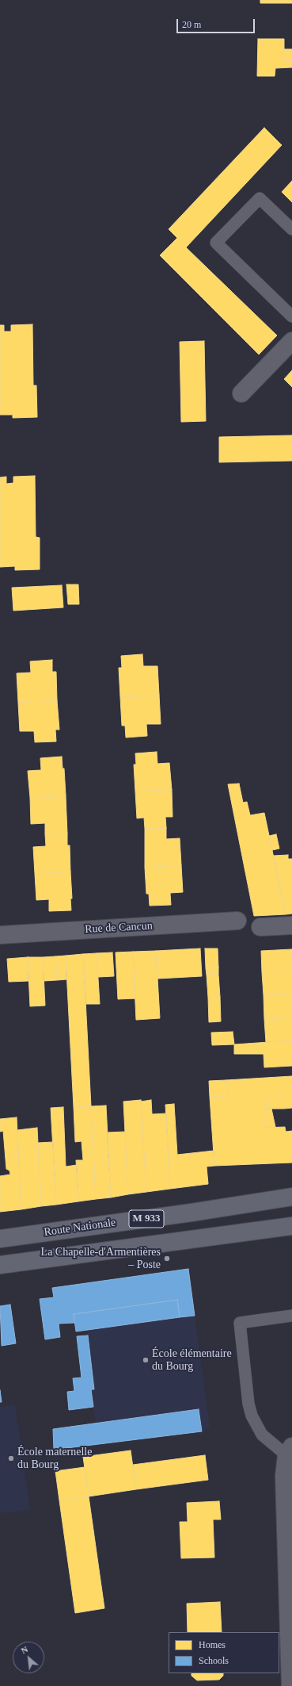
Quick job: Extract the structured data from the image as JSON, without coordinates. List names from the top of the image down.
{
  "streets": {
    "main road": ["M 933", "Route Nationale"],
    "street": ["Rue de Cancun"]
  },
  "places": ["La Chapelle-d'Armentières – Poste", "École élémentaire du Bourg", "École maternelle du Bourg"],
  "legend": ["Homes", "Schools"],
  "scale_bar": "20 m",
  "north": "top left"
}
